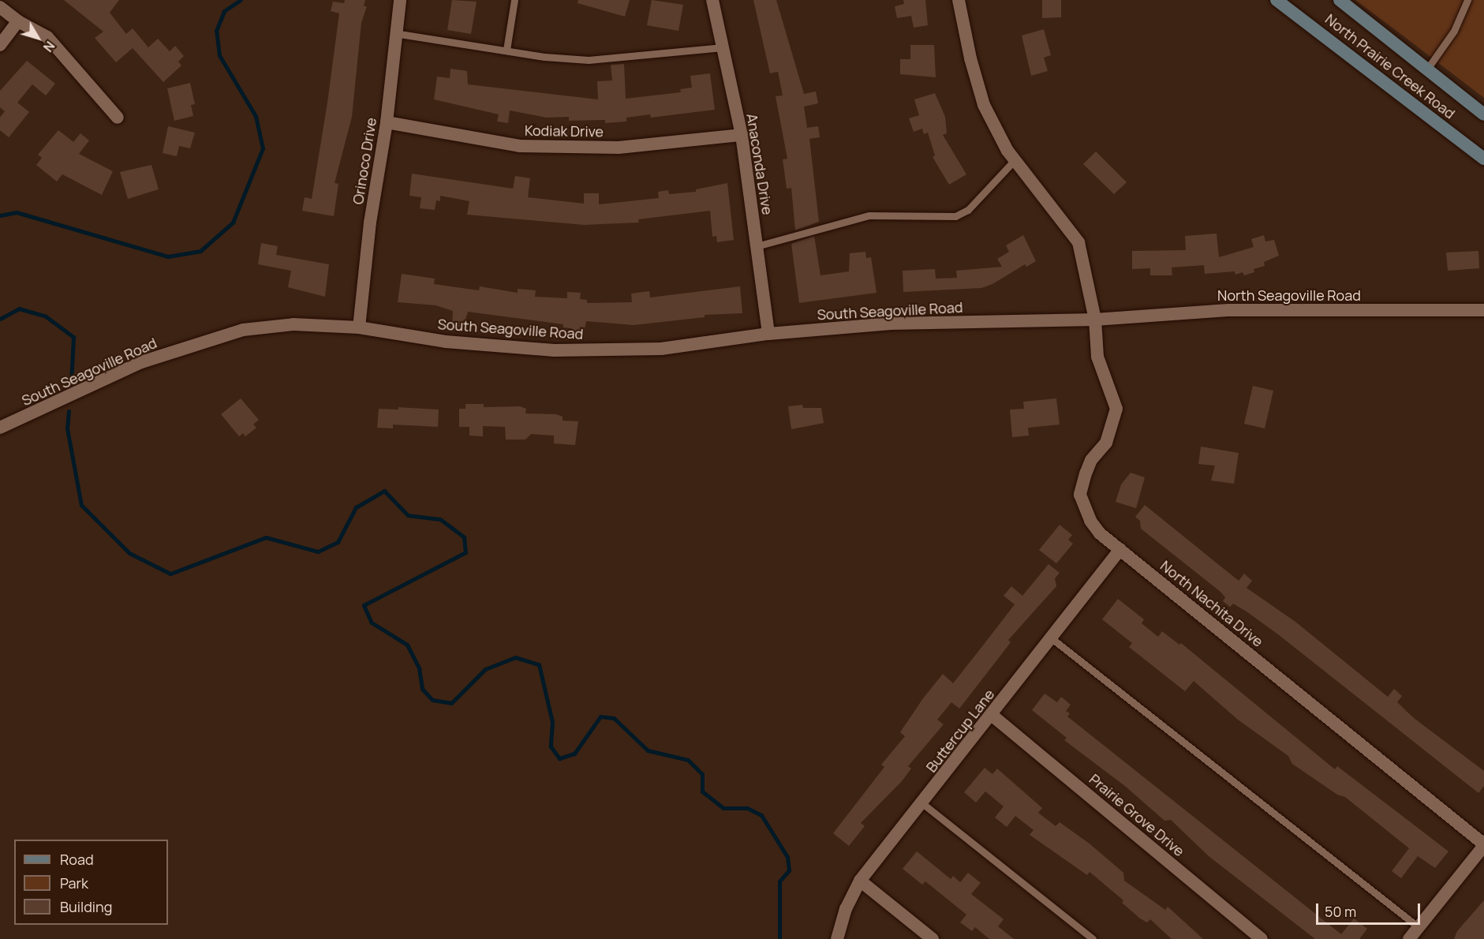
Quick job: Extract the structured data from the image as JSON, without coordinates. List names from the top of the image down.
{
  "streets": {
    "main road": ["North Prairie Creek Road"],
    "street": [
      "Kodiak Drive",
      "Orinoco Drive",
      "Anaconda Drive",
      "North Seagoville Road",
      "South Seagoville Road",
      "North Nachita Drive",
      "Buttercup Lane",
      "Prairie Grove Drive"
    ]
  },
  "crossings": [
    ["Kodiak Drive", "Orinoco Drive"],
    ["Kodiak Drive", "Anaconda Drive"],
    ["Orinoco Drive", "South Seagoville Road"],
    ["Anaconda Drive", "South Seagoville Road"],
    ["North Seagoville Road", "South Seagoville Road"],
    ["North Seagoville Road", "North Nachita Drive"],
    ["South Seagoville Road", "North Nachita Drive"],
    ["North Nachita Drive", "Buttercup Lane"],
    ["Buttercup Lane", "Prairie Grove Drive"]
  ],
  "legend": ["Road", "Park", "Building"],
  "scale_bar": "50 m",
  "north": "bottom right"
}
